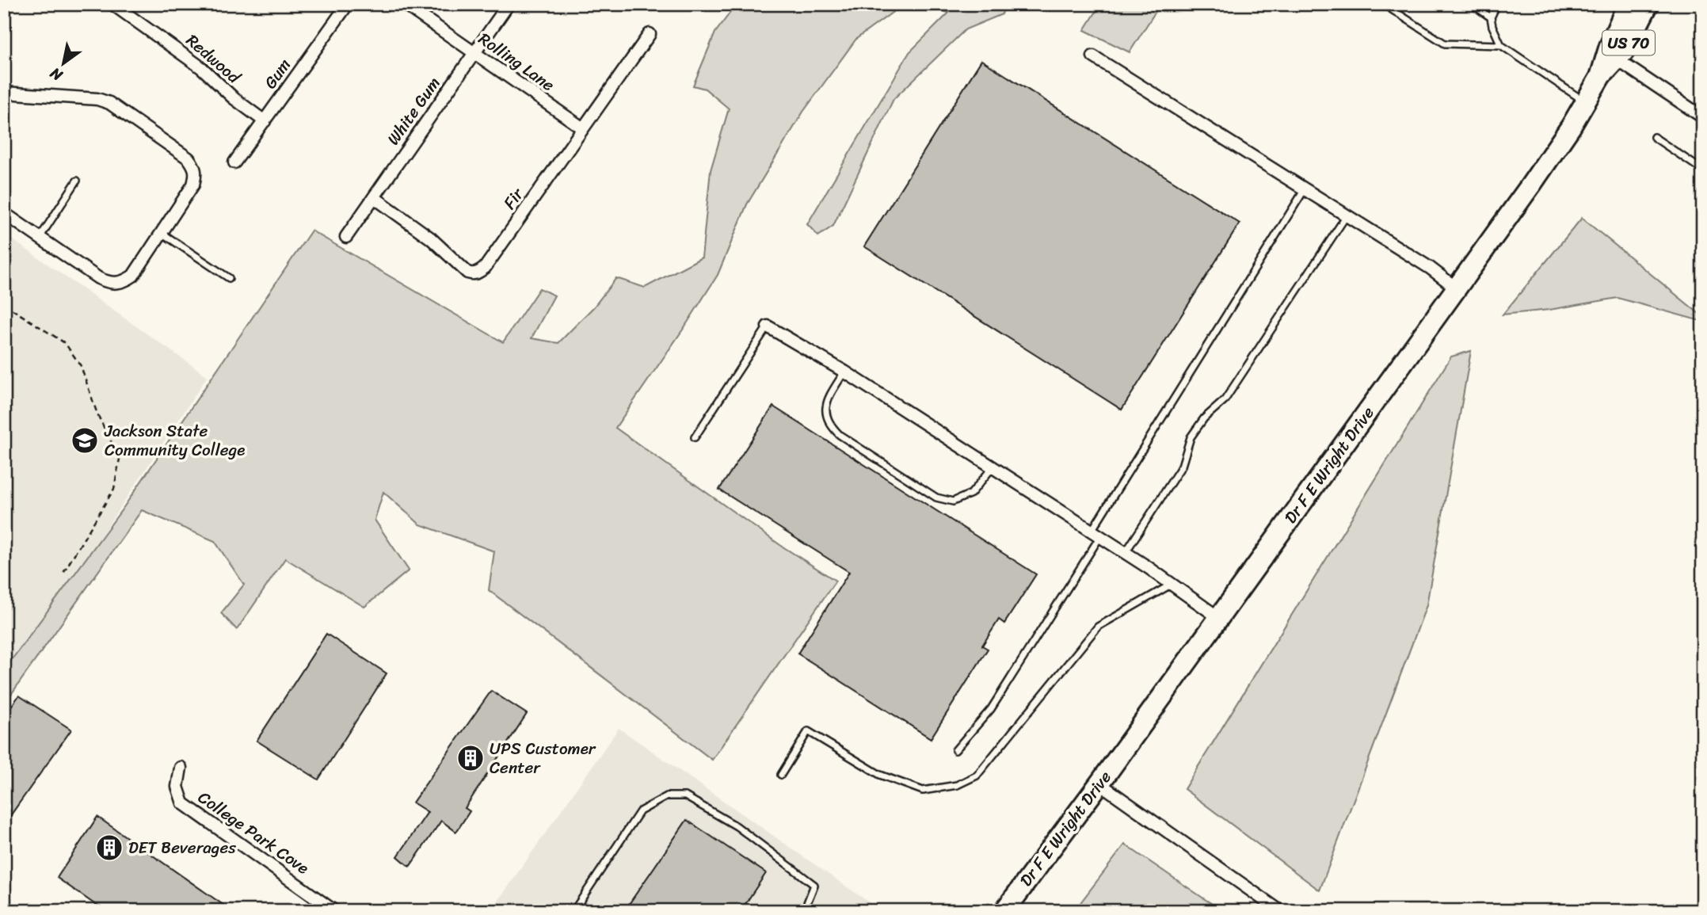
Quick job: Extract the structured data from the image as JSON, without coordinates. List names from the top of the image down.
{
  "streets": {
    "highway": ["US 70", "Dr F E Wright Drive"],
    "street": [
      "Redwood",
      "Rolling Lane",
      "Gum",
      "White Gum",
      "Fir",
      "College Park Cove"
    ]
  },
  "crossings": [
    ["US 70", "Dr F E Wright Drive"],
    ["Redwood", "Gum"],
    ["Rolling Lane", "White Gum"],
    ["Rolling Lane", "Fir"],
    ["White Gum", "Fir"]
  ],
  "places": {
    "school or university": ["Jackson State Community College"],
    "building": ["UPS Customer Center", "DET Beverages"]
  },
  "north": "bottom left"
}
